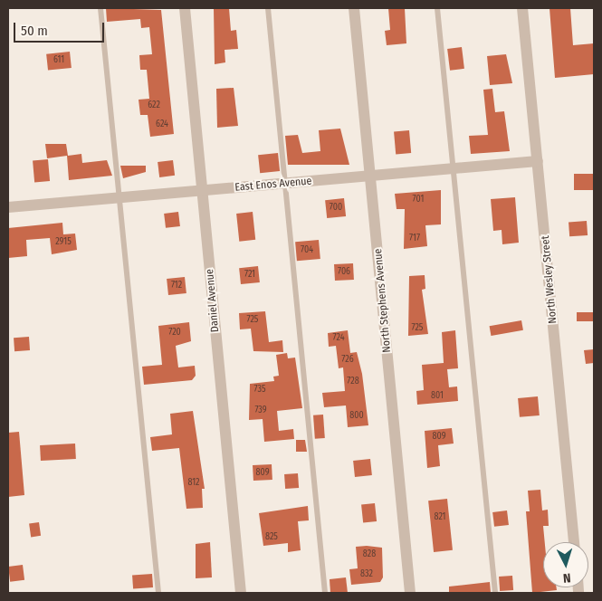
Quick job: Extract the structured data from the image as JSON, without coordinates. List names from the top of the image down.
{
  "streets": {
    "street": [
      "East Enos Avenue",
      "North Wesley Street",
      "Daniel Avenue",
      "North Stephens Avenue"
    ]
  },
  "crossings": [
    ["East Enos Avenue", "North Wesley Street"],
    ["East Enos Avenue", "Daniel Avenue"],
    ["East Enos Avenue", "North Stephens Avenue"]
  ],
  "house_numbers": [
    "611",
    "622",
    "624",
    "701",
    "700",
    "717",
    "2915",
    "704",
    "706",
    "721",
    "712",
    "725",
    "725",
    "720",
    "724",
    "726",
    "728",
    "735",
    "801",
    "739",
    "800",
    "809",
    "809",
    "812",
    "821",
    "825",
    "828",
    "832"
  ],
  "scale_bar": "50 m",
  "north": "bottom"
}
